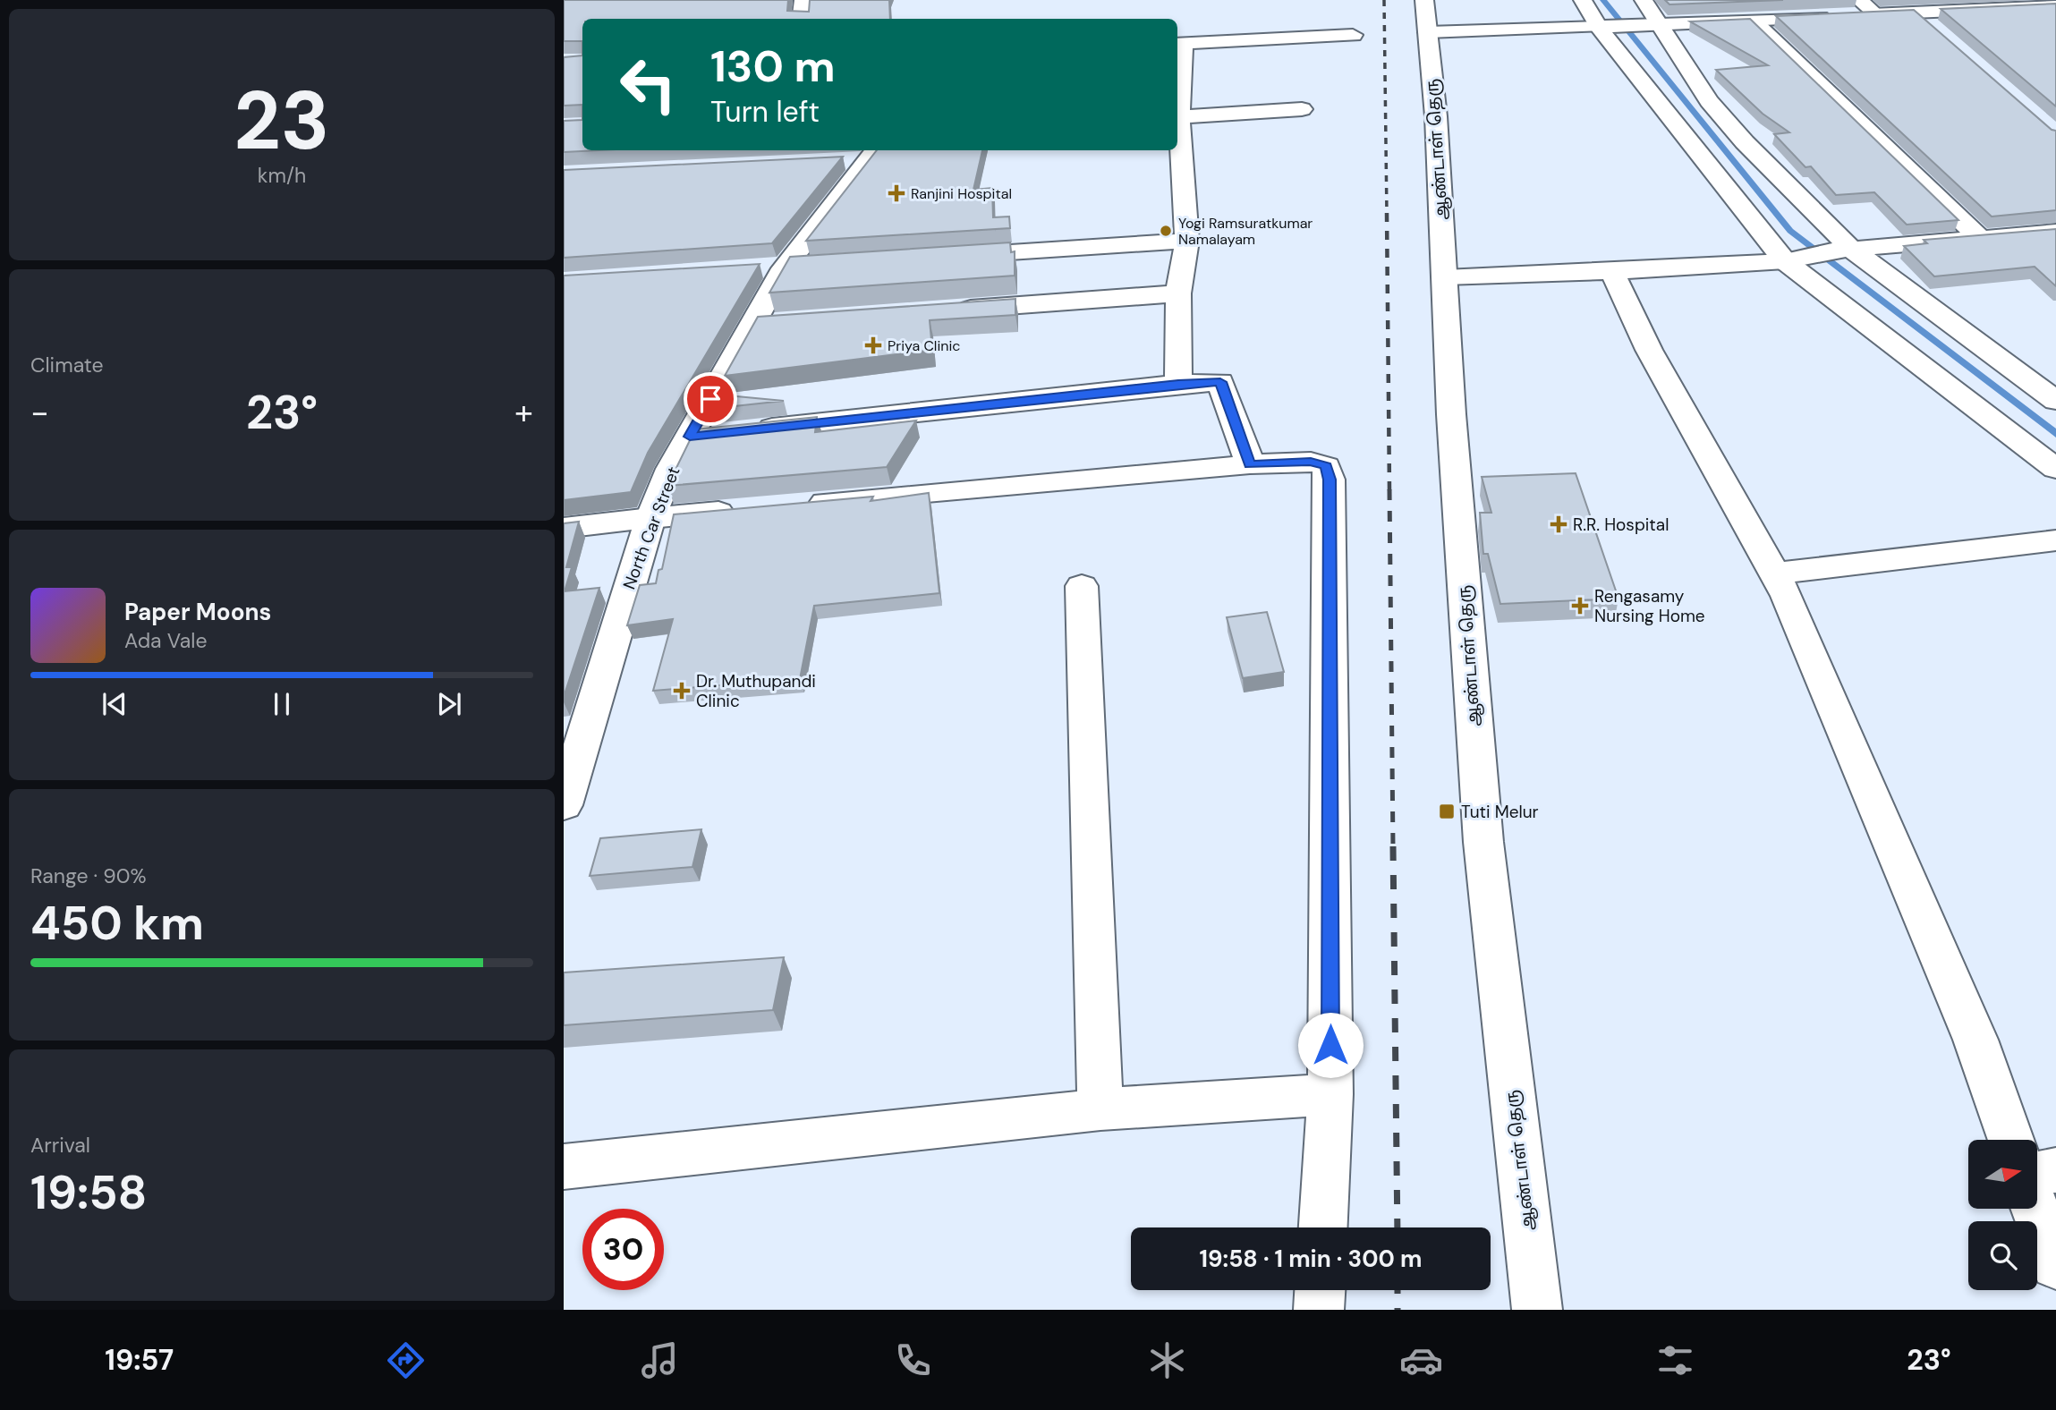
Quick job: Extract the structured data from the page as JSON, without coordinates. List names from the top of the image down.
{
  "streets": {
    "street": ["ஆண்டாள் தெரு", "North Car Street"]
  },
  "places": {
    "health": [
      "Ranjini Hospital",
      "Priya Clinic",
      "R.R. Hospital",
      "Rengasamy Nursing Home",
      "Dr. Muthupandi Clinic"
    ],
    "other": ["Yogi Ramsuratkumar Namalayam"],
    "transit": ["Tuti Melur"]
  },
  "north": "right",
  "page": {
    "tile": [
      ["23", "km/h"],
      "Climate",
      ["Range · 90%", "450 km"],
      ["Arrival", "19:58"]
    ],
    "turn": ["130 m", "Turn left"],
    "heat": ["−", "23°", "+"],
    "song": ["Paper Moons", "Ada Vale"],
    "limit": "30",
    "trip": "19:58 · 1 min · 300 m",
    "tabs": ["19:57", "23°"]
  }
}
